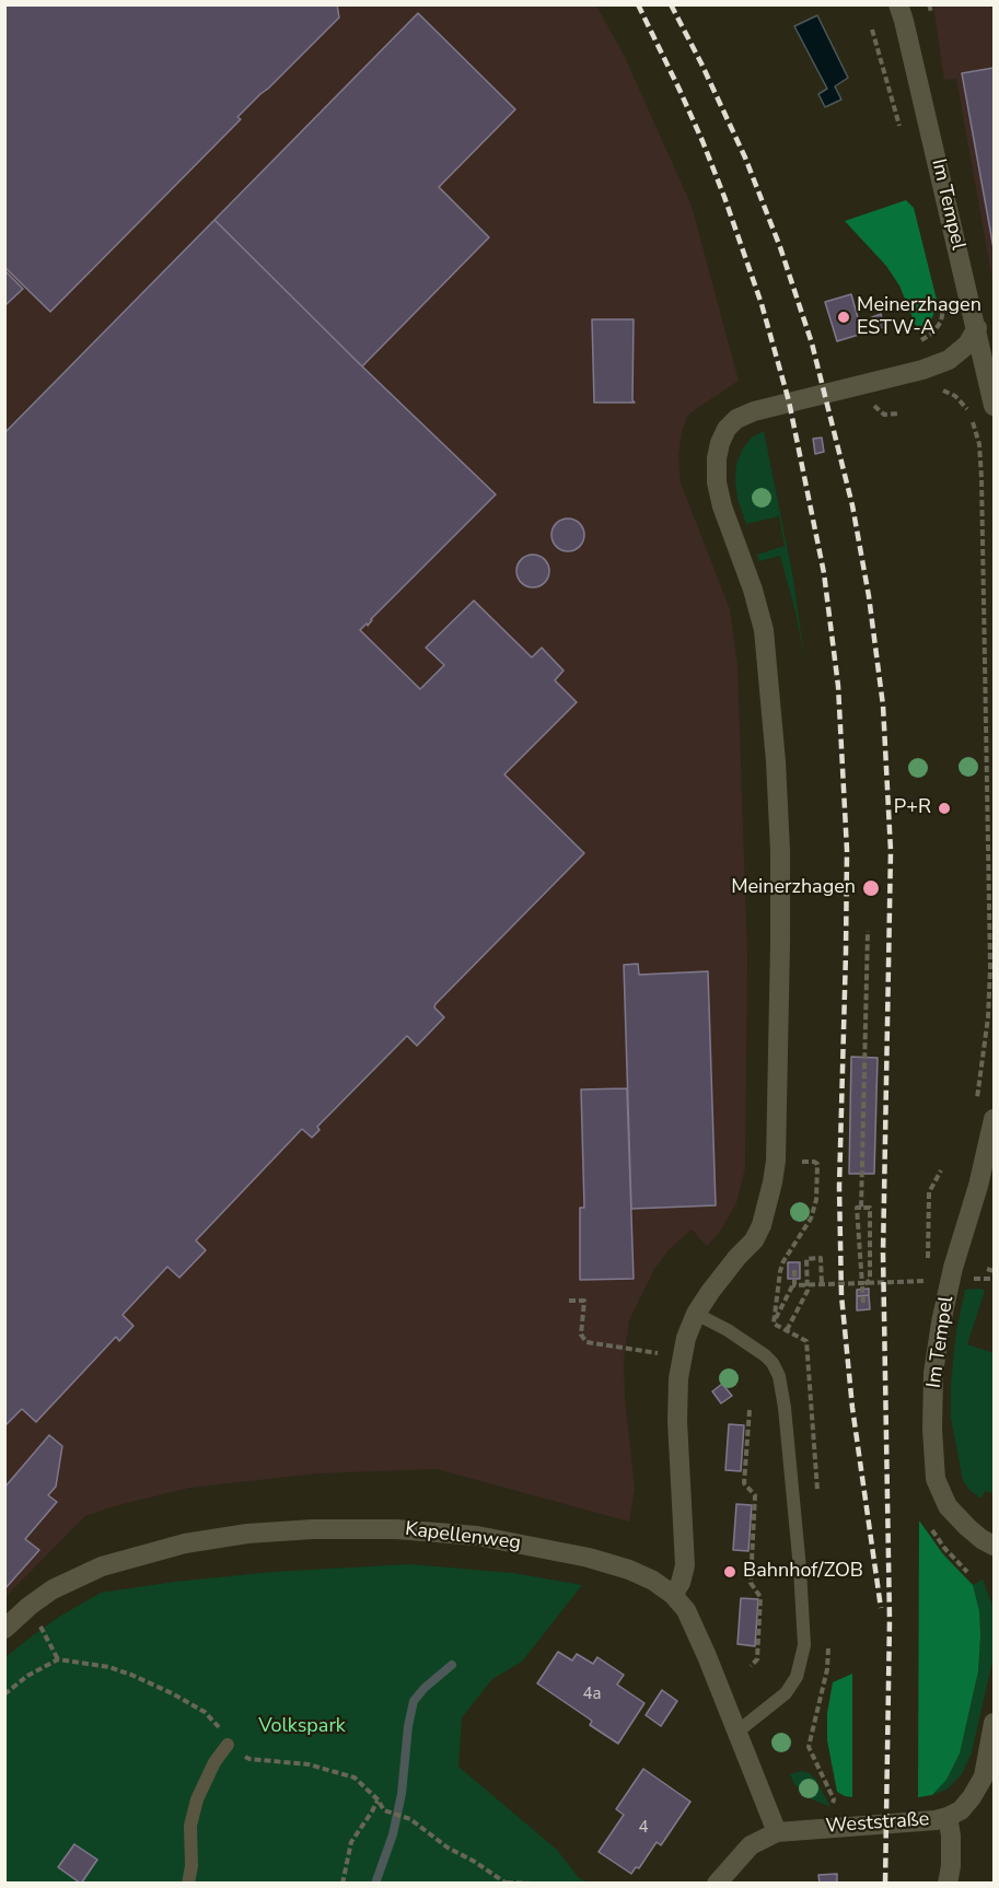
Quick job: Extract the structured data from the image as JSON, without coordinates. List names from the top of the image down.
{
  "streets": {
    "street": ["Im Tempel", "Kapellenweg", "Weststraße"]
  },
  "crossings": [
    ["Kapellenweg", "Weststraße"]
  ],
  "parks": ["Volkspark"],
  "places": [
    "Meinerzhagen ESTW-A",
    "P+R",
    "Meinerzhagen",
    "Bahnhof/ZOB"
  ],
  "house_numbers": ["4a", "4"]
}
